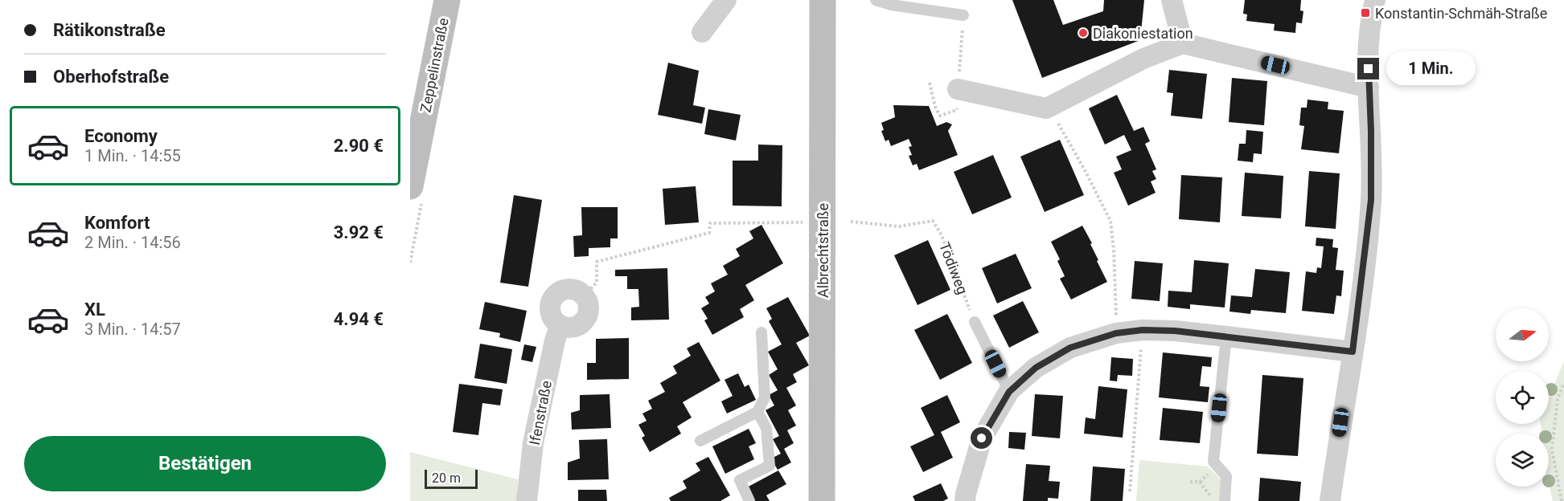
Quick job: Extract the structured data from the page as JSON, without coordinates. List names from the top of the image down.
{
  "streets": {
    "main road": ["Zeppelinstraße", "Albrechtstraße"],
    "street": ["Ifenstraße"],
    "path": ["Tödiweg"]
  },
  "places": {
    "transit": ["Konstantin-Schmäh-Straße"],
    "other": ["Diakoniestation"]
  },
  "scale_bar": "20 m",
  "north": "right",
  "page": {
    "banner": ["Rätikonstraße", "Oberhofstraße"],
    "bubble": "1 Min.",
    "list": [
      {
        "name": "Economy",
        "note": "1 Min. · 14:55",
        "value": "2.90 €"
      },
      {
        "name": "Komfort",
        "note": "2 Min. · 14:56",
        "value": "3.92 €"
      },
      {
        "name": "XL",
        "note": "3 Min. · 14:57",
        "value": "4.94 €"
      }
    ],
    "buttons": "Bestätigen",
    "scale": "20 m"
  }
}
